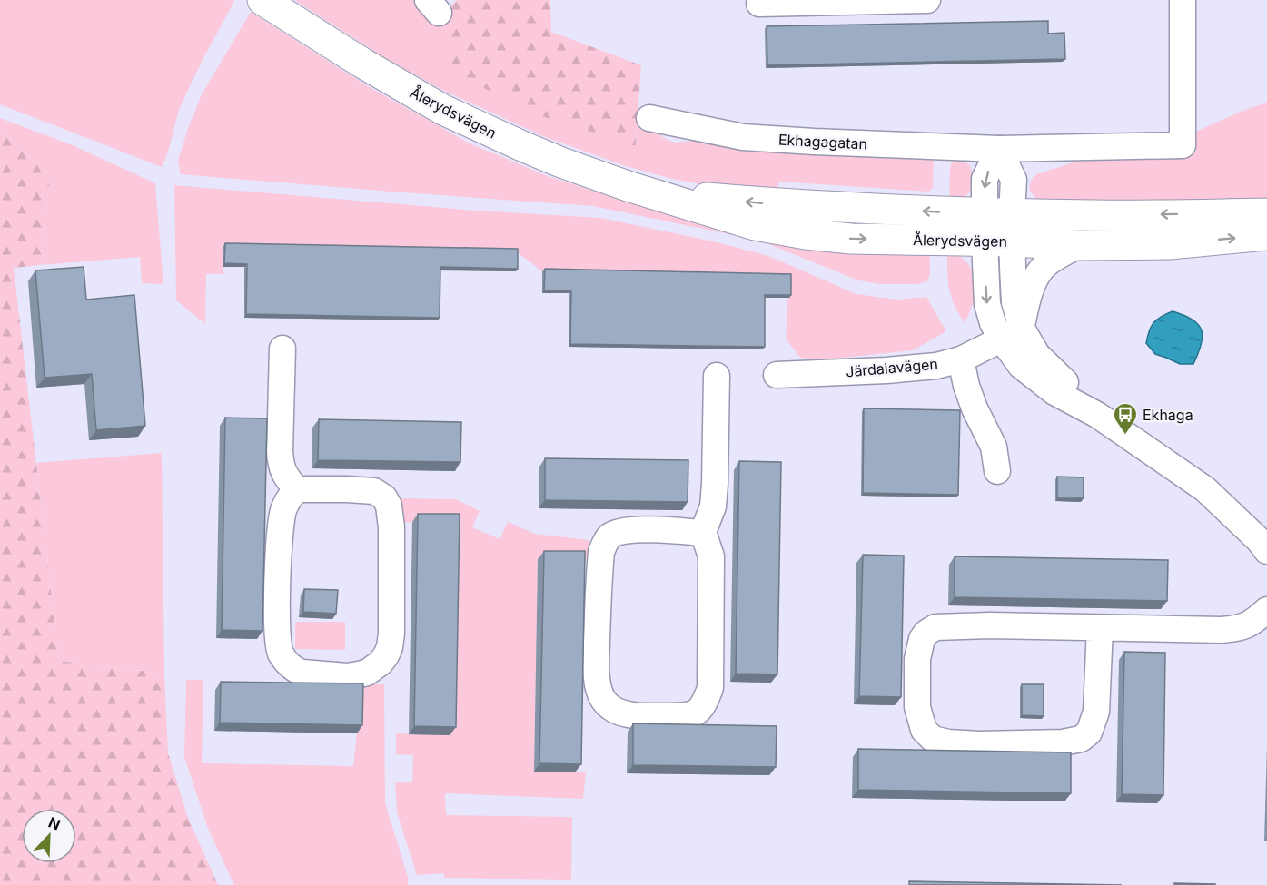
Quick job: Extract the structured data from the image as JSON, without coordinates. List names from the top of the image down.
{
  "streets": {
    "main road": ["Ålerydsvägen"],
    "street": ["Ekhagagatan", "Järdalavägen"]
  },
  "places": {
    "bus stop": ["Ekhaga"]
  },
  "north": "top right"
}
